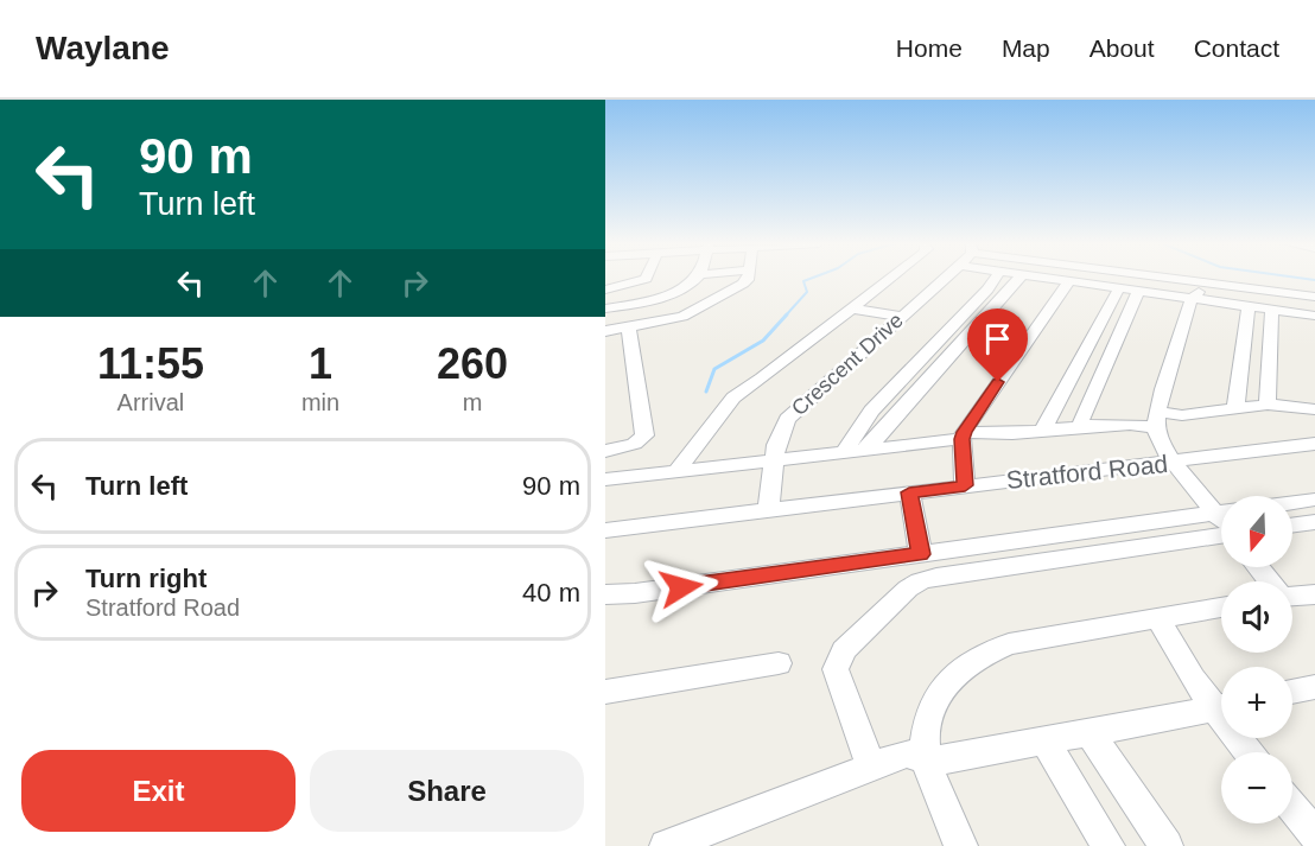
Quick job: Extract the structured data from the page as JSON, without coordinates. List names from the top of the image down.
{
  "streets": {
    "street": ["Crescent Drive", "Stratford Road"]
  },
  "crossings": [
    ["Crescent Drive", "Stratford Road"]
  ],
  "north": "bottom",
  "page": {
    "header": "Waylane",
    "nav": [
      "Home",
      "Map",
      "About",
      "Contact"
    ],
    "turn": ["90 m", "Turn left"],
    "eta": [
      "11:55",
      "Arrival",
      "1",
      "min",
      "260",
      "m"
    ],
    "list": [
      {
        "name": "Turn left",
        "value": "90 m"
      },
      {
        "name": "Turn right",
        "note": "Stratford Road",
        "value": "40 m"
      }
    ],
    "map_buttons": ["+", "−"],
    "buttons": ["Exit", "Share"]
  }
}
